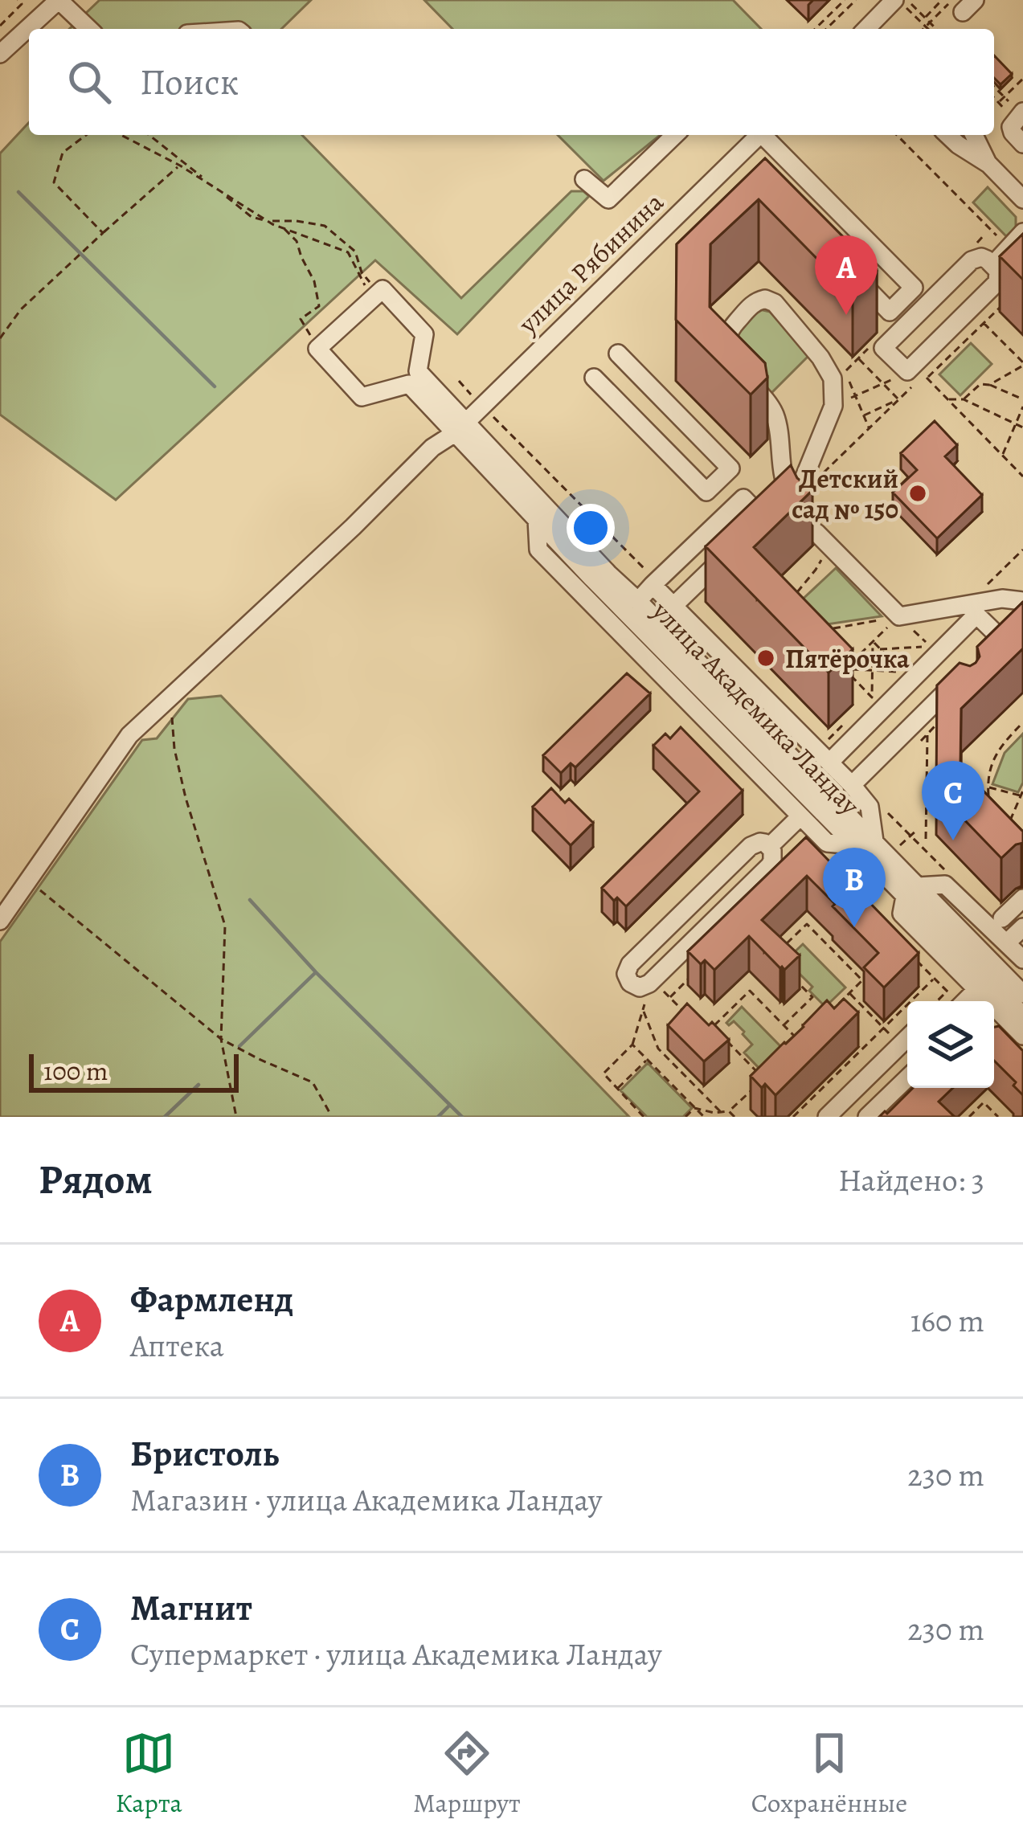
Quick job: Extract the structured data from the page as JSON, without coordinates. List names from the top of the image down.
{
  "streets": {
    "street": ["улица Рябинина", "улица Академика Ландау"]
  },
  "crossings": [
    ["улица Рябинина", "улица Академика Ландау"]
  ],
  "places": ["Детский сад № 150", "Пятёрочка"],
  "scale_bar": "100 m",
  "page": {
    "search": "Поиск",
    "pins": ["A", "C", "B"],
    "scale": "100 m",
    "heading": ["Рядом", "Найдено: 3"],
    "list": [
      {
        "mark": "A",
        "name": "Фармленд",
        "note": "Аптека",
        "value": "160 m"
      },
      {
        "mark": "B",
        "name": "Бристоль",
        "note": "Магазин · улица Академика Ландау",
        "value": "230 m"
      },
      {
        "mark": "C",
        "name": "Магнит",
        "note": "Супермаркет · улица Академика Ландау",
        "value": "230 m"
      }
    ],
    "nav": ["Карта", "Маршрут", "Сохранённые"]
  }
}
